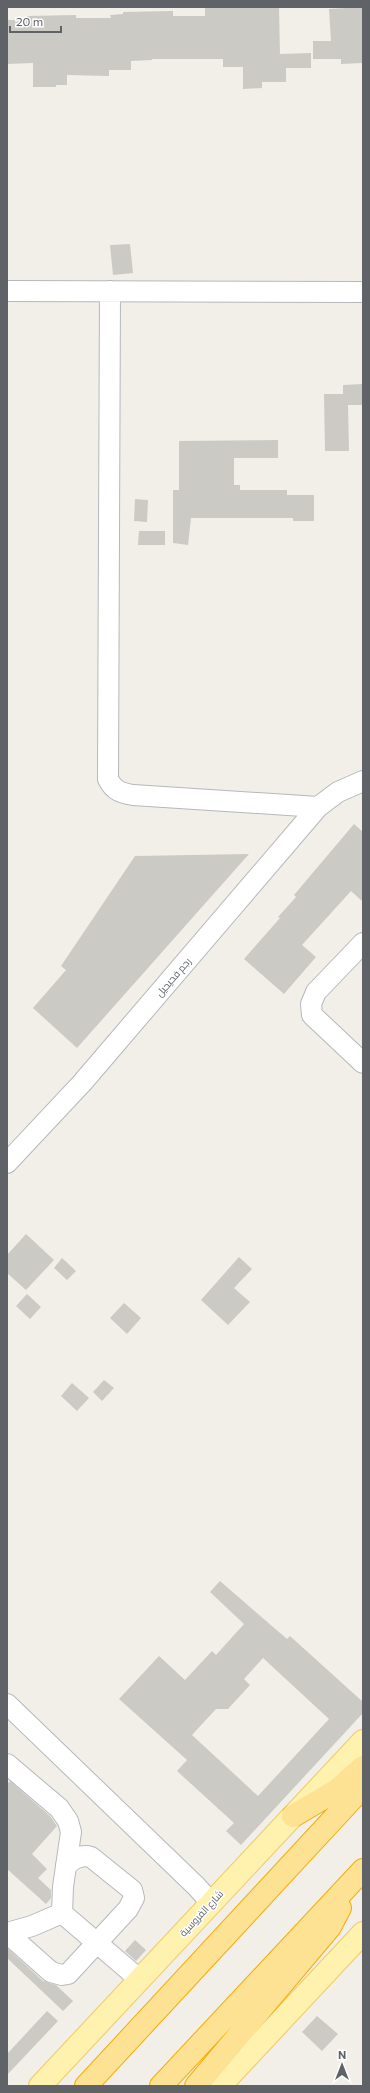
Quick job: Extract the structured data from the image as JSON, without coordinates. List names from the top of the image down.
{
  "streets": {
    "main road": ["شارع الفروسية"],
    "street": ["رجم فحيحيل"]
  },
  "scale_bar": "20 m",
  "north": "top"
}
